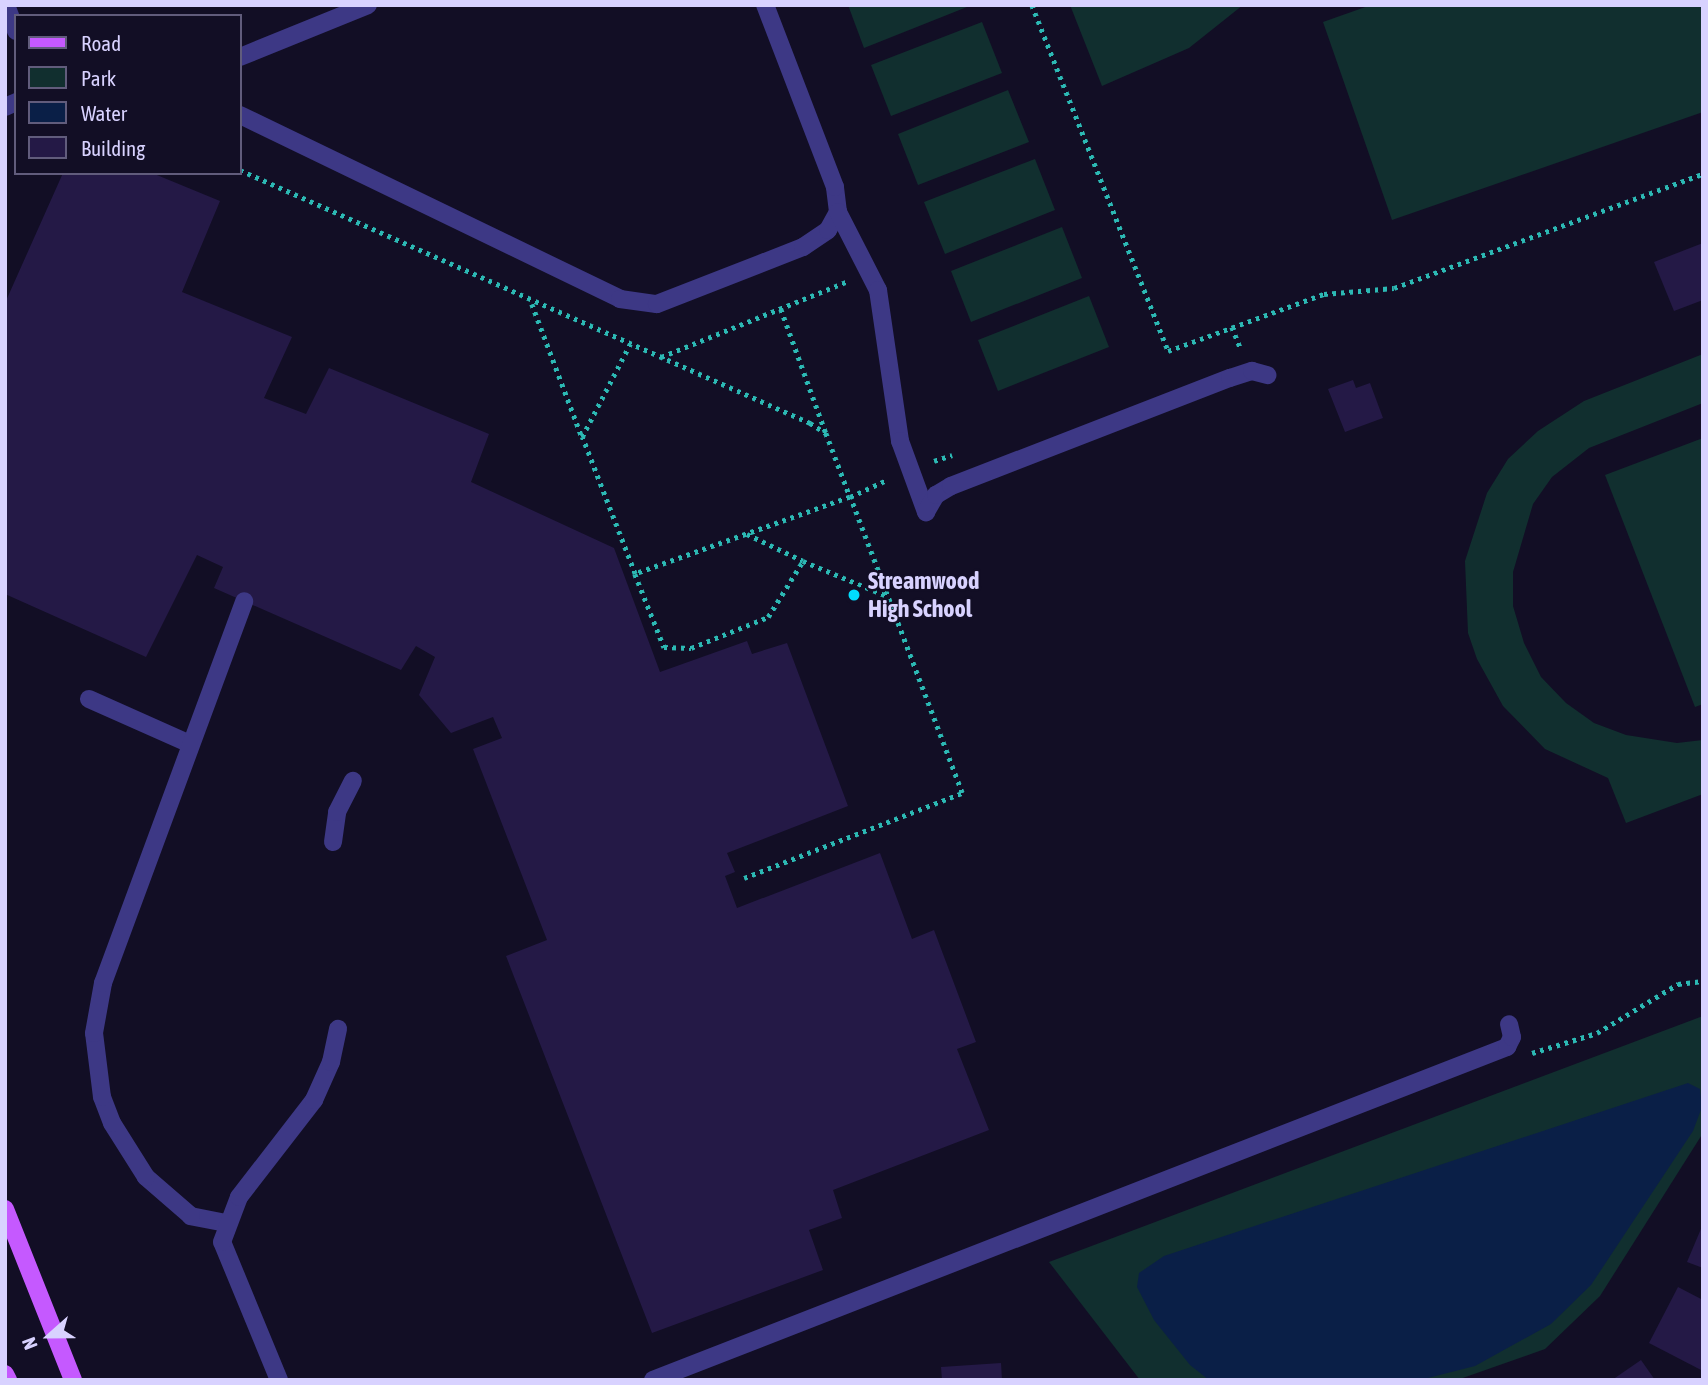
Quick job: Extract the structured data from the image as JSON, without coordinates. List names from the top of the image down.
{
  "places": ["Streamwood High School"],
  "legend": [
    "Road",
    "Park",
    "Water",
    "Building"
  ],
  "north": "left"
}
